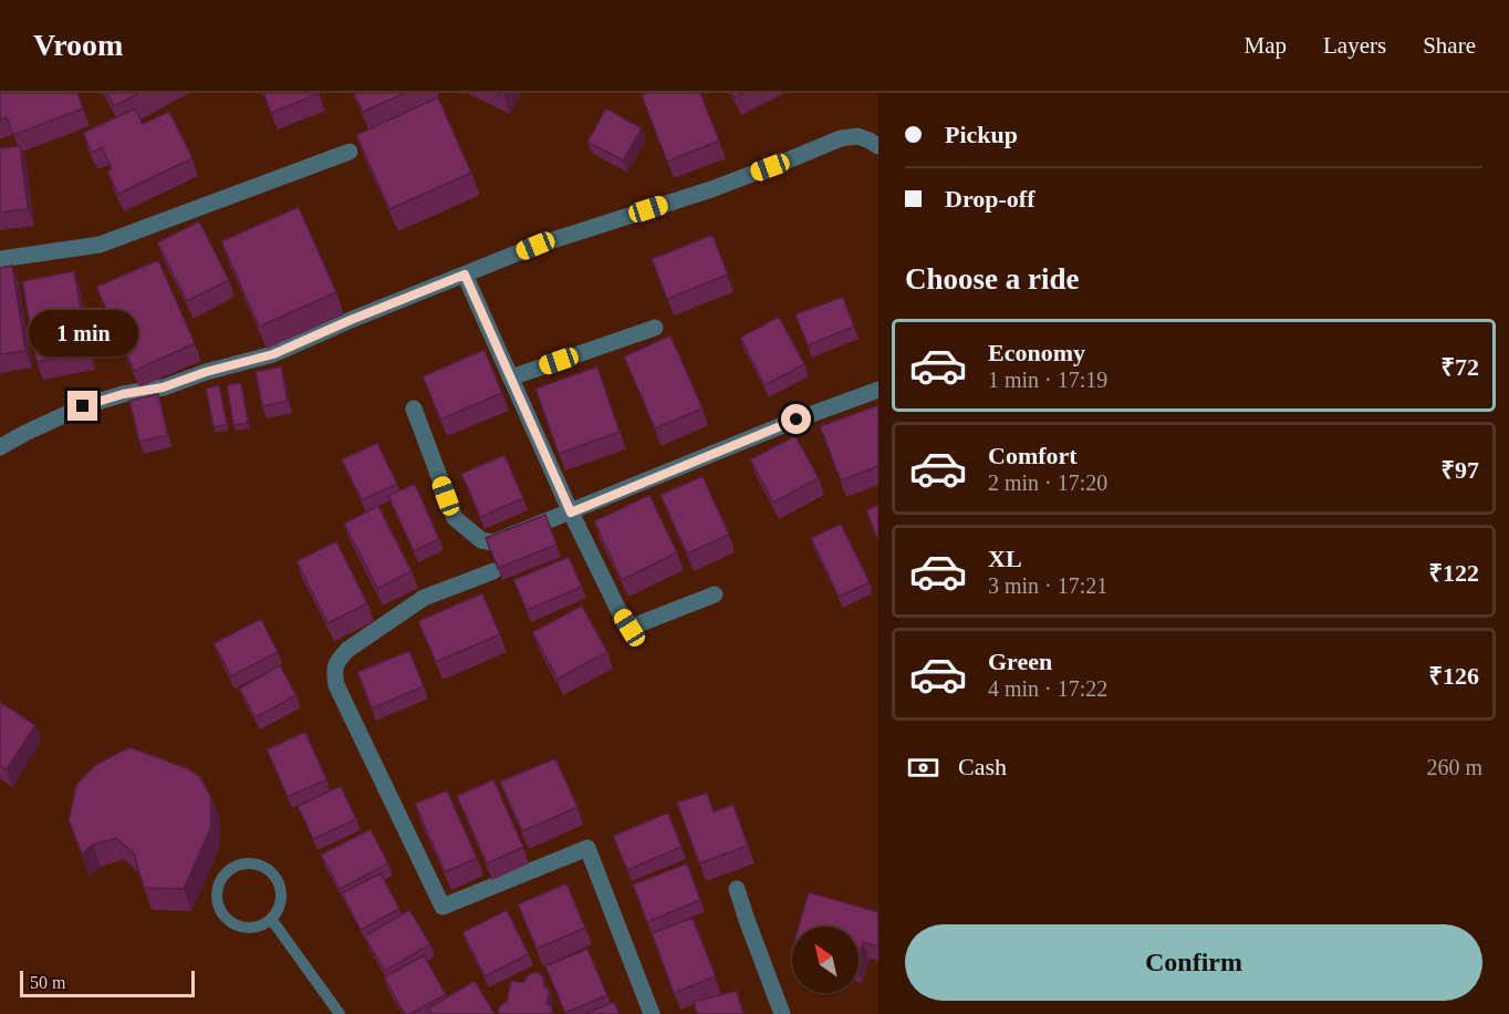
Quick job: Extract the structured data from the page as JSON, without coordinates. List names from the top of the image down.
{
  "scale_bar": "50 m",
  "north": "top left",
  "page": {
    "header": "Vroom",
    "nav": ["Map", "Layers", "Share"],
    "banner": ["Pickup", "Drop-off"],
    "heading": "Choose a ride",
    "bubble": "1 min",
    "list": [
      {
        "name": "Economy",
        "note": "1 min · 17:19",
        "value": "₹72"
      },
      {
        "name": "Comfort",
        "note": "2 min · 17:20",
        "value": "₹97"
      },
      {
        "name": "XL",
        "note": "3 min · 17:21",
        "value": "₹122"
      },
      {
        "name": "Green",
        "note": "4 min · 17:22",
        "value": "₹126"
      }
    ],
    "pay": ["Cash", "260 m"],
    "buttons": "Confirm",
    "scale": "50 m"
  }
}
